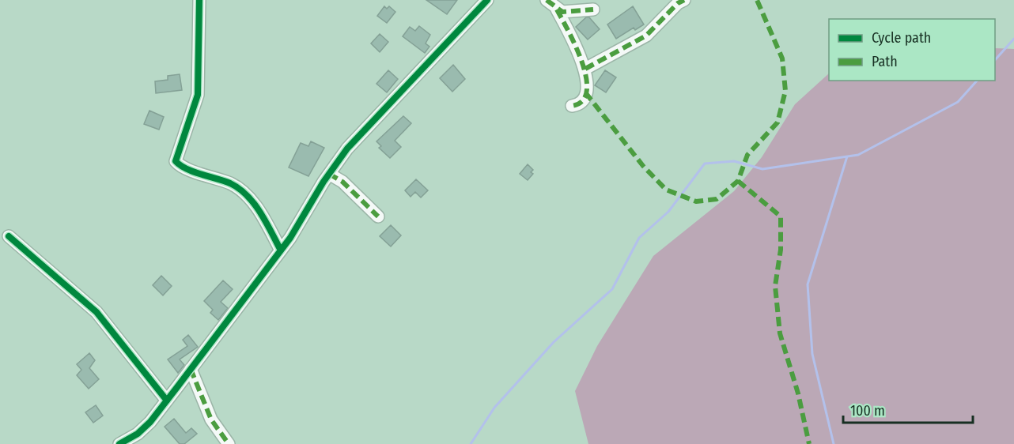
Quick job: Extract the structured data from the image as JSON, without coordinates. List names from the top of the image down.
{
  "legend": ["Cycle path", "Path"],
  "scale_bar": "100 m"
}
